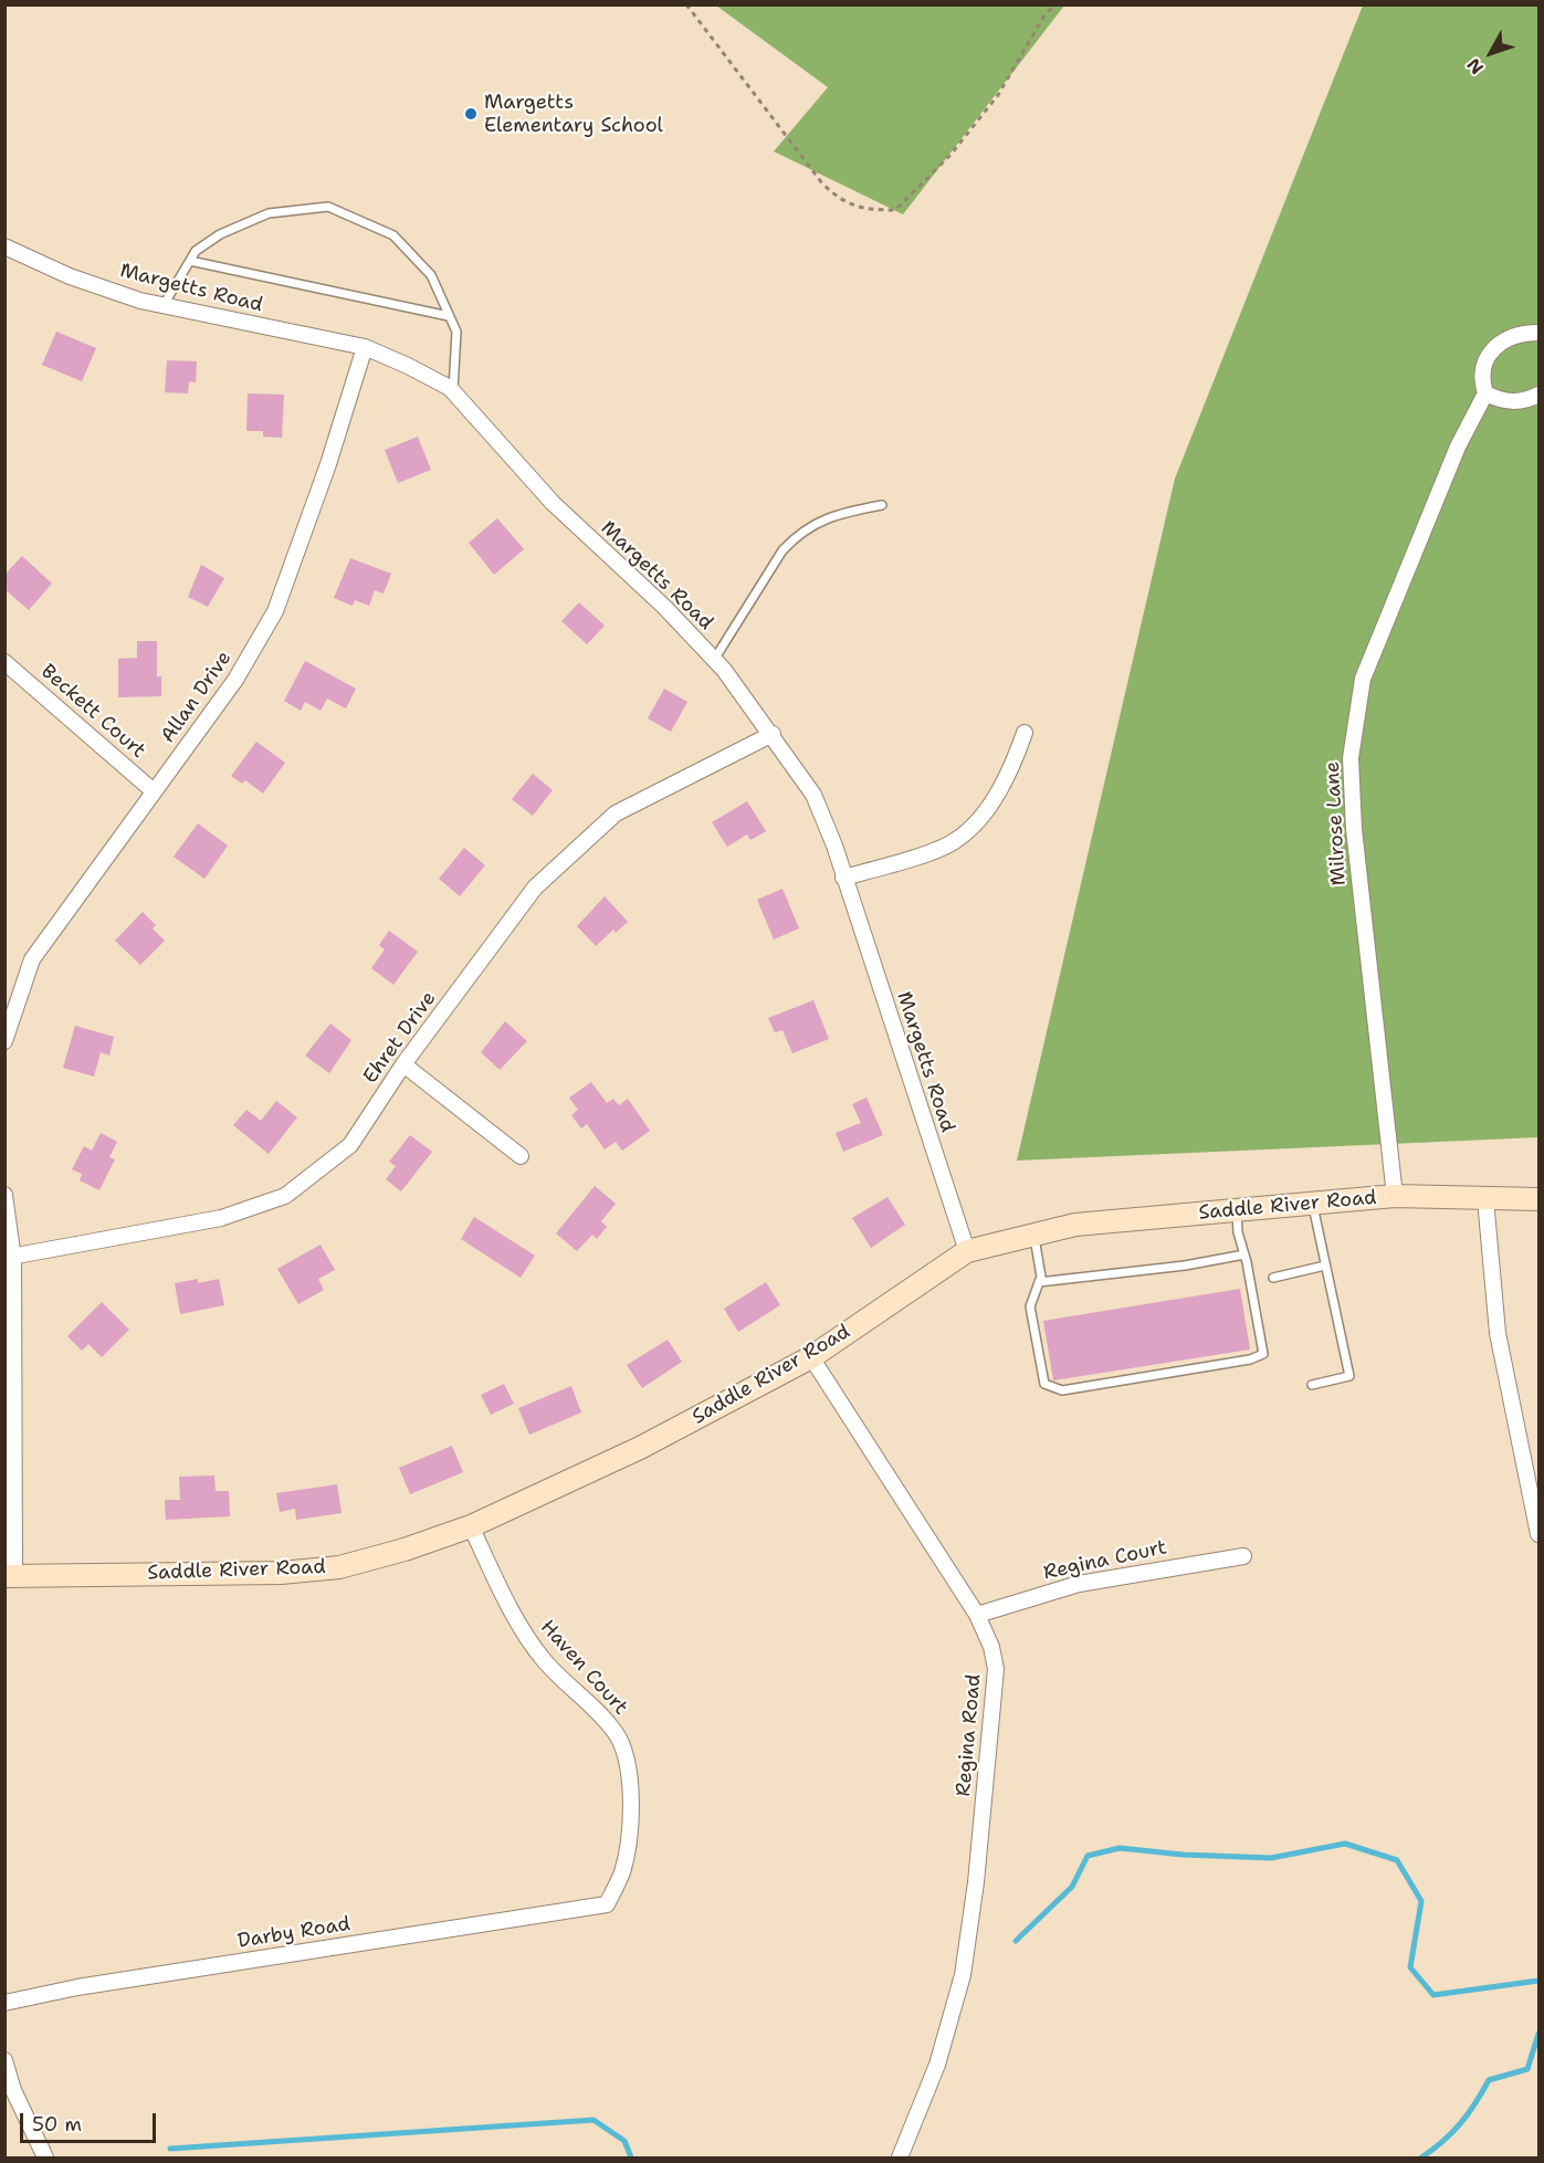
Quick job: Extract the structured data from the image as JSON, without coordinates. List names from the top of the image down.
{
  "streets": {
    "main road": ["Saddle River Road"],
    "street": [
      "Margetts Road",
      "Allan Drive",
      "Beckett Court",
      "Milrose Lane",
      "Ehret Drive",
      "Regina Court",
      "Haven Court",
      "Regina Road",
      "Darby Road"
    ]
  },
  "crossings": [
    ["Margetts Road", "Allan Drive"],
    ["Margetts Road", "Ehret Drive"],
    ["Margetts Road", "Saddle River Road"],
    ["Allan Drive", "Beckett Court"],
    ["Milrose Lane", "Saddle River Road"],
    ["Saddle River Road", "Haven Court"],
    ["Saddle River Road", "Regina Road"],
    ["Regina Court", "Regina Road"],
    ["Haven Court", "Darby Road"]
  ],
  "places": ["Margetts Elementary School"],
  "scale_bar": "50 m",
  "north": "bottom left"
}
